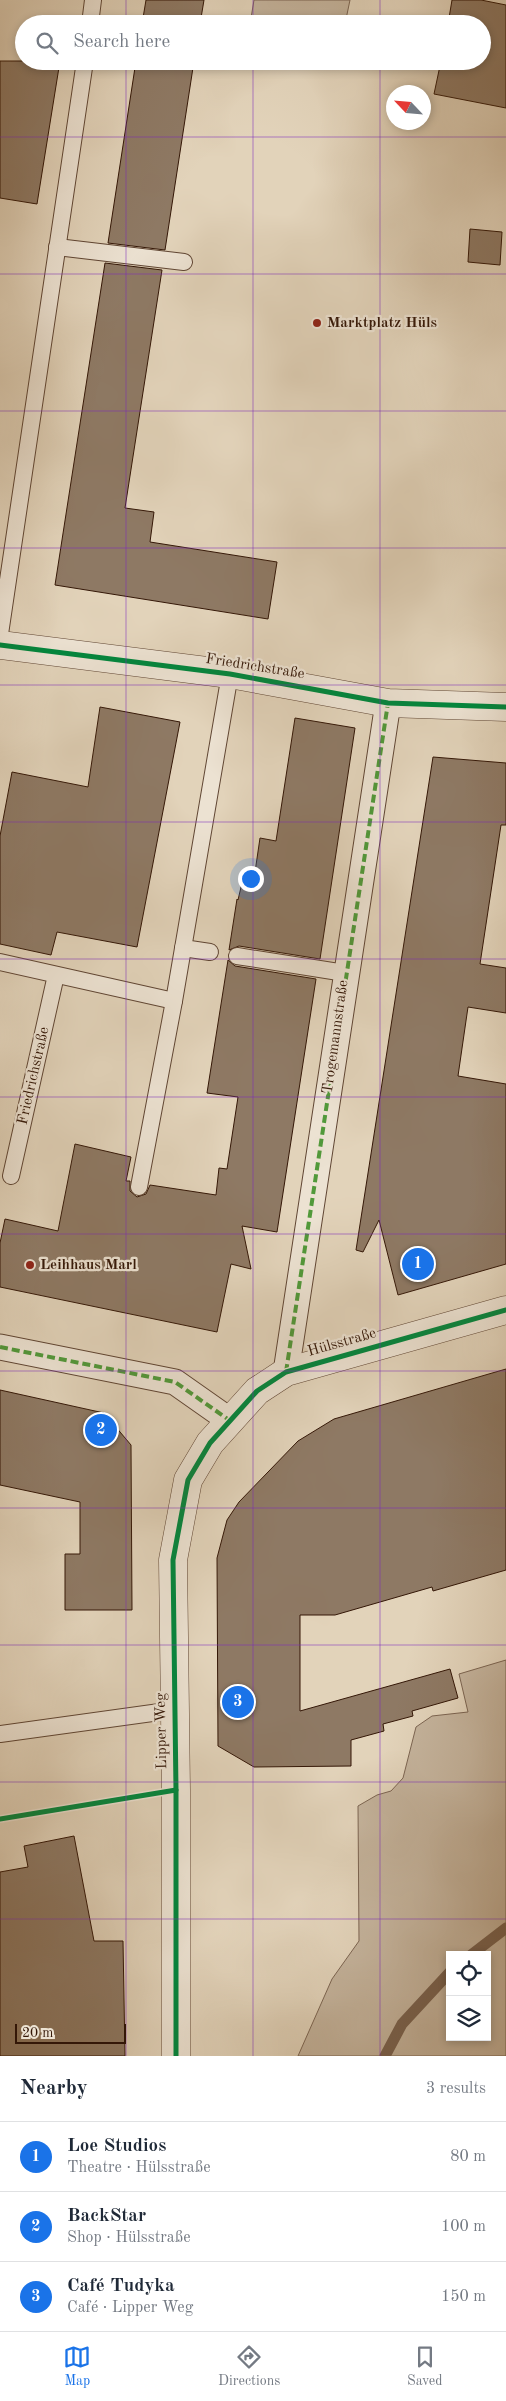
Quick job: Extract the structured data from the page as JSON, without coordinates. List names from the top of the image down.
{
  "streets": {
    "street": [
      "Friedrichstraße",
      "Trogemannstraße",
      "Hülsstraße",
      "Lipper Weg"
    ]
  },
  "crossings": [
    ["Friedrichstraße", "Trogemannstraße"],
    ["Trogemannstraße", "Hülsstraße"],
    ["Hülsstraße", "Lipper Weg"]
  ],
  "places": ["Marktplatz Hüls", "Leihhaus Marl"],
  "scale_bar": "20 m",
  "north": "top left",
  "page": {
    "search": "Search here",
    "pins": ["1", "2", "3"],
    "scale": "20 m",
    "heading": ["Nearby", "3 results"],
    "list": [
      {
        "mark": "1",
        "name": "Loe Studios",
        "note": "Theatre · Hülsstraße",
        "value": "80 m"
      },
      {
        "mark": "2",
        "name": "BackStar",
        "note": "Shop · Hülsstraße",
        "value": "100 m"
      },
      {
        "mark": "3",
        "name": "Café Tudyka",
        "note": "Café · Lipper Weg",
        "value": "150 m"
      }
    ],
    "nav": ["Map", "Directions", "Saved"]
  }
}
